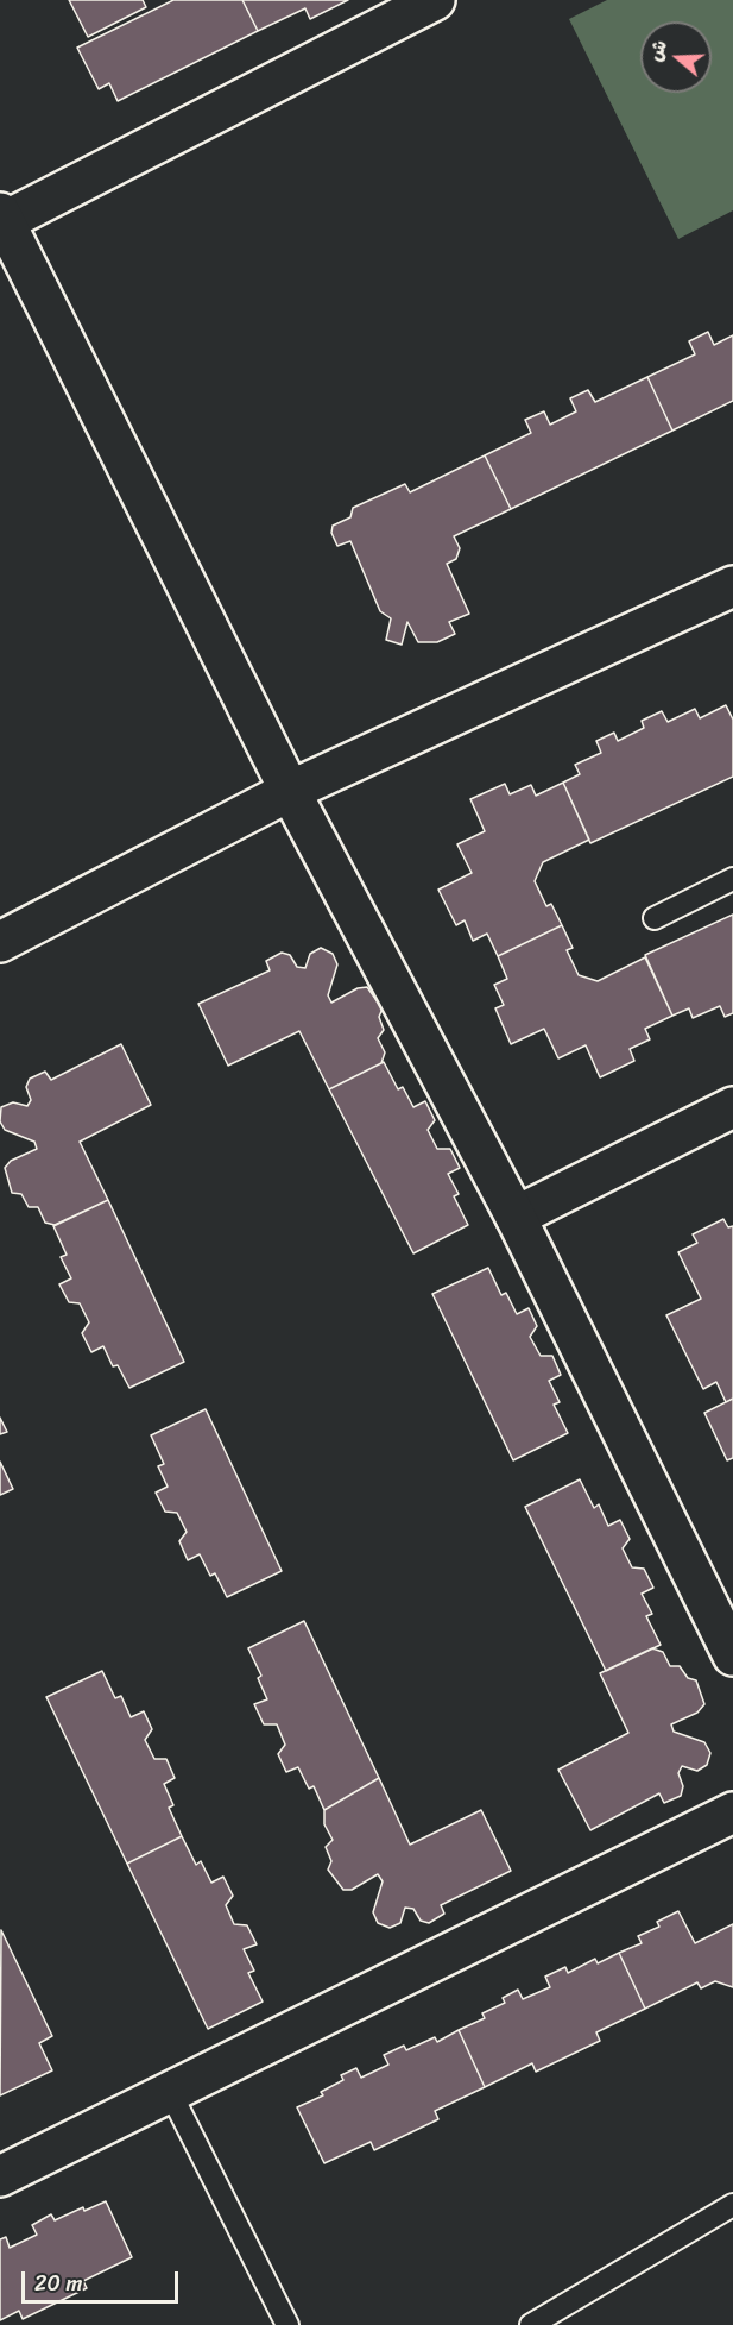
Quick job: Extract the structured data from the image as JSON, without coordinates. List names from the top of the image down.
{
  "scale_bar": "20 m",
  "north": "left"
}
